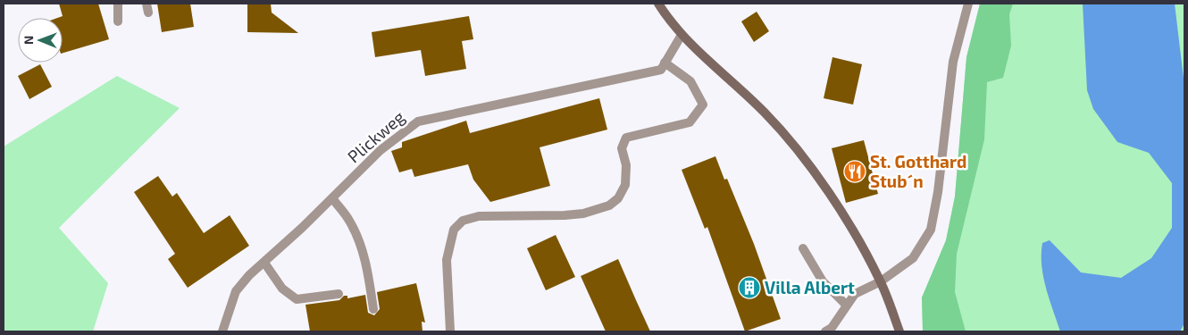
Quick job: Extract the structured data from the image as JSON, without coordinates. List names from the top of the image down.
{
  "streets": {
    "street": ["Plickweg"]
  },
  "places": {
    "restaurant": ["St. Gotthard Stub´n"],
    "building": ["Villa Albert"]
  },
  "north": "left"
}
